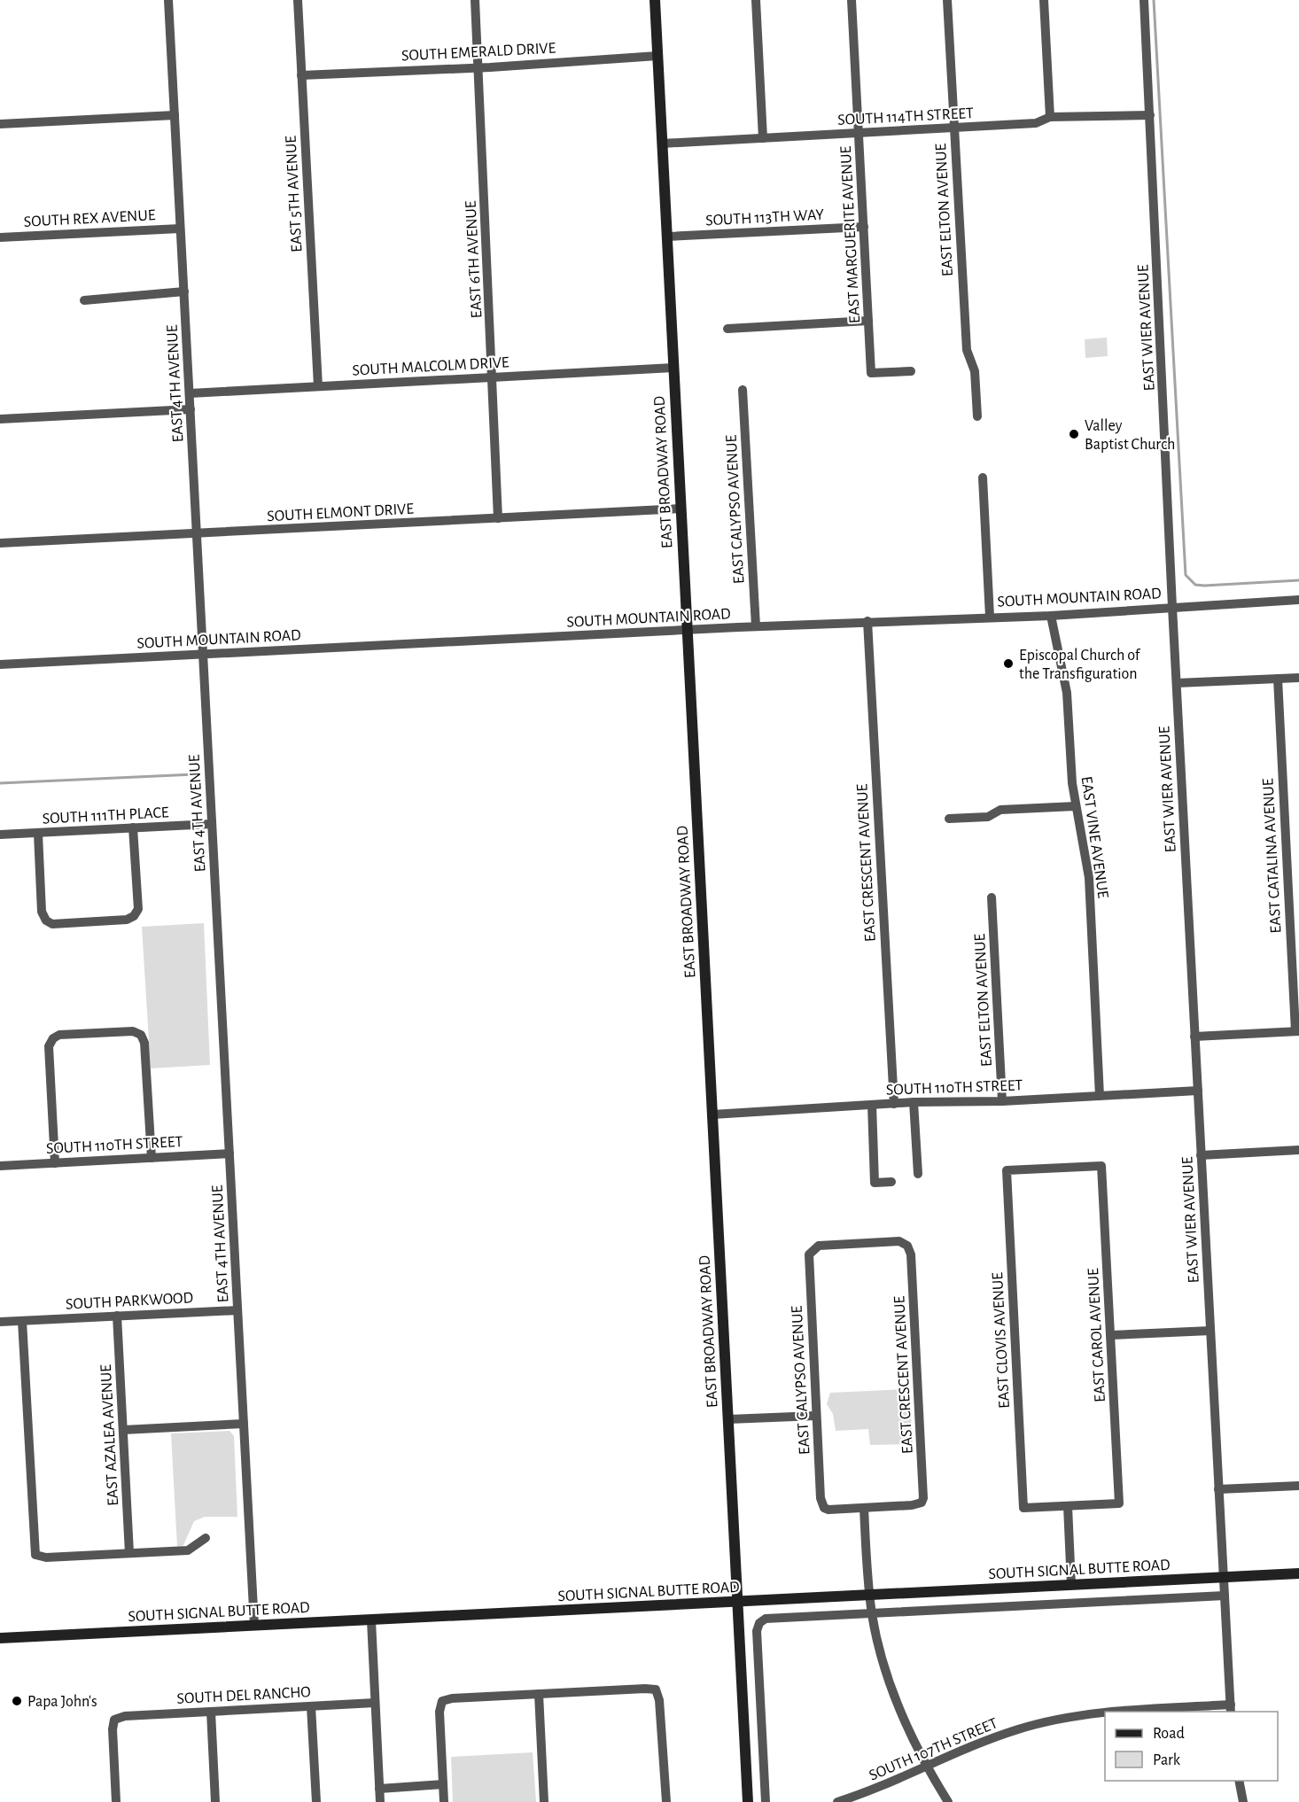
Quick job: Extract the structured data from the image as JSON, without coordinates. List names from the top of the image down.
{
  "streets": {
    "main road": ["EAST BROADWAY ROAD", "SOUTH SIGNAL BUTTE ROAD"],
    "street": [
      "SOUTH EMERALD DRIVE",
      "SOUTH 114TH STREET",
      "EAST 5TH AVENUE",
      "EAST ELTON AVENUE",
      "SOUTH 113TH WAY",
      "SOUTH REX AVENUE",
      "EAST MARGUERITE AVENUE",
      "EAST 6TH AVENUE",
      "EAST WIER AVENUE",
      "SOUTH MALCOLM DRIVE",
      "EAST 4TH AVENUE",
      "EAST CALYPSO AVENUE",
      "SOUTH ELMONT DRIVE",
      "SOUTH MOUNTAIN ROAD",
      "SOUTH 111TH PLACE",
      "EAST VINE AVENUE",
      "EAST CATALINA AVENUE",
      "EAST CRESCENT AVENUE",
      "SOUTH 110TH STREET",
      "SOUTH PARKWOOD",
      "EAST CAROL AVENUE",
      "EAST CLOVIS AVENUE",
      "EAST AZALEA AVENUE",
      "SOUTH DEL RANCHO",
      "SOUTH 107TH STREET"
    ]
  },
  "crossings": [
    ["SOUTH EMERALD DRIVE", "EAST 5TH AVENUE"],
    ["SOUTH EMERALD DRIVE", "EAST 6TH AVENUE"],
    ["SOUTH EMERALD DRIVE", "EAST BROADWAY ROAD"],
    ["SOUTH 114TH STREET", "EAST ELTON AVENUE"],
    ["SOUTH 114TH STREET", "EAST MARGUERITE AVENUE"],
    ["SOUTH 114TH STREET", "EAST WIER AVENUE"],
    ["SOUTH 114TH STREET", "EAST BROADWAY ROAD"],
    ["EAST 5TH AVENUE", "SOUTH MALCOLM DRIVE"],
    ["EAST ELTON AVENUE", "SOUTH 110TH STREET"],
    ["SOUTH 113TH WAY", "EAST MARGUERITE AVENUE"],
    ["SOUTH 113TH WAY", "EAST BROADWAY ROAD"],
    ["SOUTH REX AVENUE", "EAST 4TH AVENUE"],
    ["EAST 6TH AVENUE", "SOUTH MALCOLM DRIVE"],
    ["EAST 6TH AVENUE", "SOUTH ELMONT DRIVE"],
    ["EAST WIER AVENUE", "SOUTH MOUNTAIN ROAD"],
    ["EAST WIER AVENUE", "SOUTH 110TH STREET"],
    ["EAST WIER AVENUE", "SOUTH SIGNAL BUTTE ROAD"],
    ["EAST WIER AVENUE", "SOUTH 107TH STREET"],
    ["SOUTH MALCOLM DRIVE", "EAST 4TH AVENUE"],
    ["SOUTH MALCOLM DRIVE", "EAST BROADWAY ROAD"],
    ["EAST 4TH AVENUE", "SOUTH ELMONT DRIVE"],
    ["EAST 4TH AVENUE", "SOUTH MOUNTAIN ROAD"],
    ["EAST 4TH AVENUE", "SOUTH 111TH PLACE"],
    ["EAST 4TH AVENUE", "SOUTH 110TH STREET"],
    ["EAST 4TH AVENUE", "SOUTH PARKWOOD"],
    ["EAST 4TH AVENUE", "SOUTH SIGNAL BUTTE ROAD"],
    ["EAST BROADWAY ROAD", "SOUTH ELMONT DRIVE"],
    ["EAST BROADWAY ROAD", "SOUTH MOUNTAIN ROAD"],
    ["EAST BROADWAY ROAD", "SOUTH 110TH STREET"],
    ["EAST BROADWAY ROAD", "SOUTH SIGNAL BUTTE ROAD"],
    ["EAST CALYPSO AVENUE", "SOUTH MOUNTAIN ROAD"],
    ["EAST CALYPSO AVENUE", "EAST CRESCENT AVENUE"],
    ["SOUTH MOUNTAIN ROAD", "EAST VINE AVENUE"],
    ["SOUTH MOUNTAIN ROAD", "EAST CRESCENT AVENUE"],
    ["EAST VINE AVENUE", "SOUTH 110TH STREET"],
    ["EAST CRESCENT AVENUE", "SOUTH 110TH STREET"],
    ["SOUTH PARKWOOD", "EAST AZALEA AVENUE"],
    ["EAST CAROL AVENUE", "EAST CLOVIS AVENUE"]
  ],
  "places": ["Valley Baptist Church", "Episcopal Church of the Transfiguration", "Papa John's"],
  "legend": ["Road", "Park"]
}
